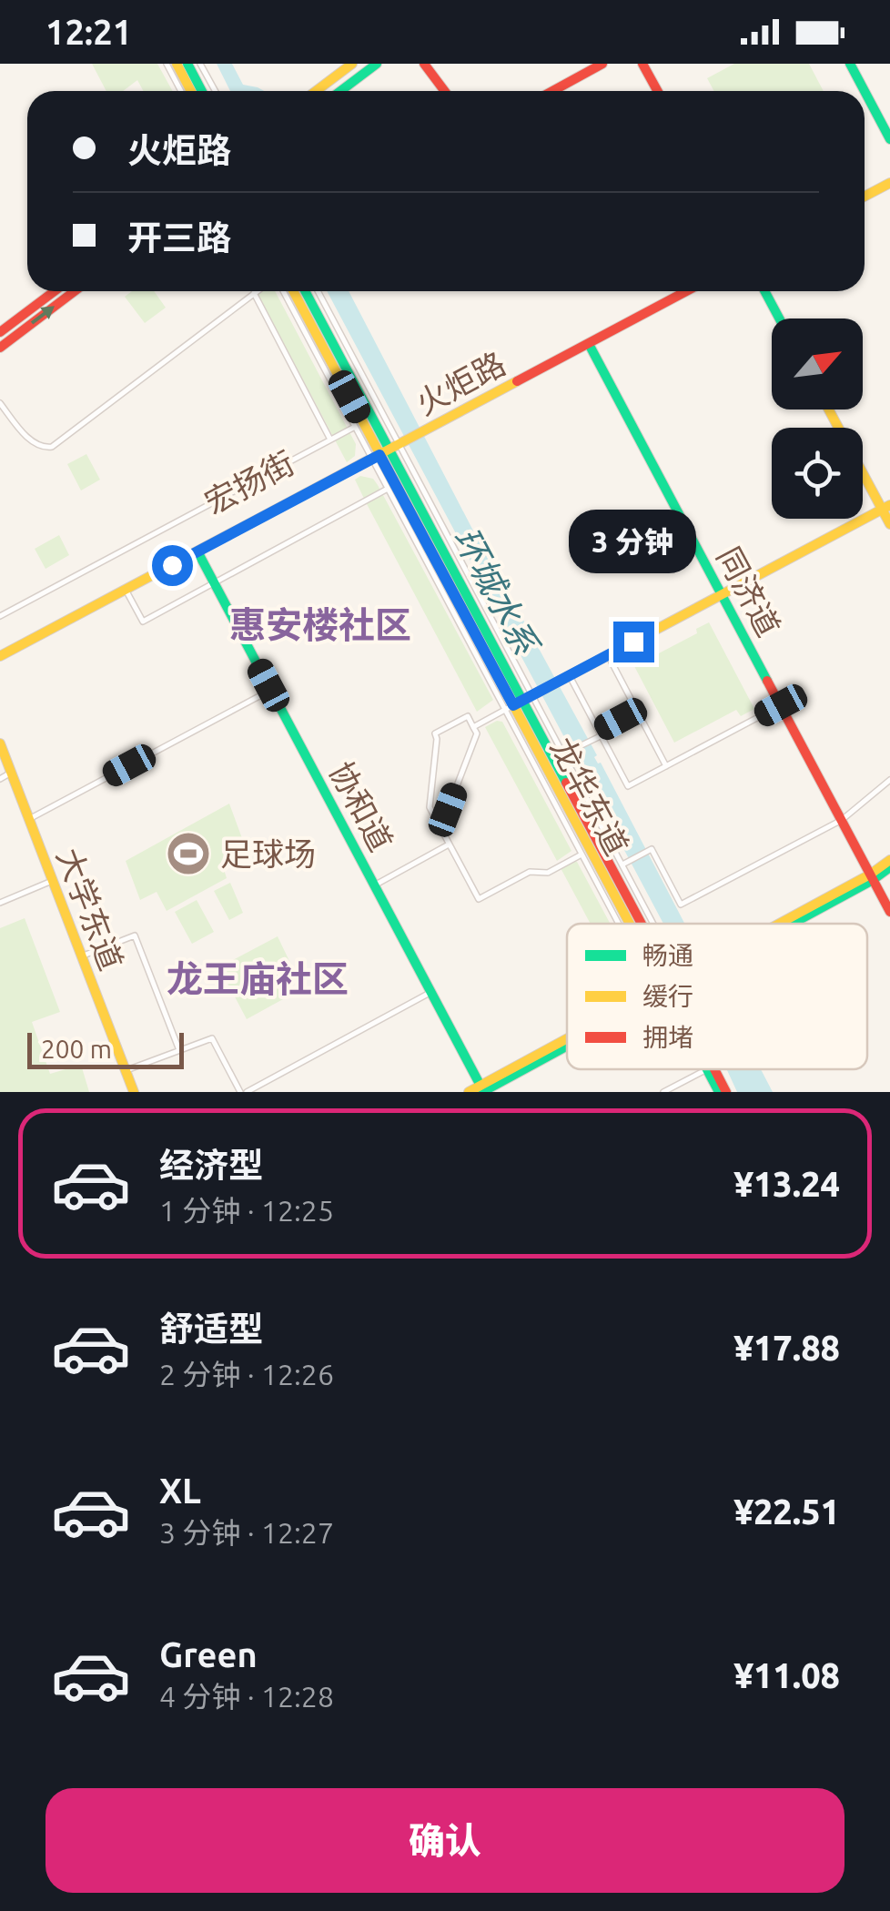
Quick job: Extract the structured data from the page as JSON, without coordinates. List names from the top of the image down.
{
  "streets": {
    "street": [
      "火炬路",
      "宏扬街",
      "同济道",
      "龙华东道",
      "协和道",
      "大学东道"
    ]
  },
  "crossings": [
    ["火炬路", "同济道"],
    ["火炬路", "龙华东道"],
    ["火炬路", "协和道"]
  ],
  "districts": ["惠安楼社区", "龙王庙社区"],
  "water": ["环城水系"],
  "places": {
    "sports": ["足球场"]
  },
  "legend": ["畅通", "缓行", "拥堵"],
  "scale_bar": "200 m",
  "north": "top right",
  "page": {
    "status": "12:21",
    "banner": ["火炬路", "开三路"],
    "bubble": "3 分钟",
    "scale": "200 m",
    "list": [
      {
        "name": "经济型",
        "note": "1 分钟 · 12:25",
        "value": "¥13.24"
      },
      {
        "name": "舒适型",
        "note": "2 分钟 · 12:26",
        "value": "¥17.88"
      },
      {
        "name": "XL",
        "note": "3 分钟 · 12:27",
        "value": "¥22.51"
      },
      {
        "name": "Green",
        "note": "4 分钟 · 12:28",
        "value": "¥11.08"
      }
    ],
    "buttons": "确认"
  }
}
